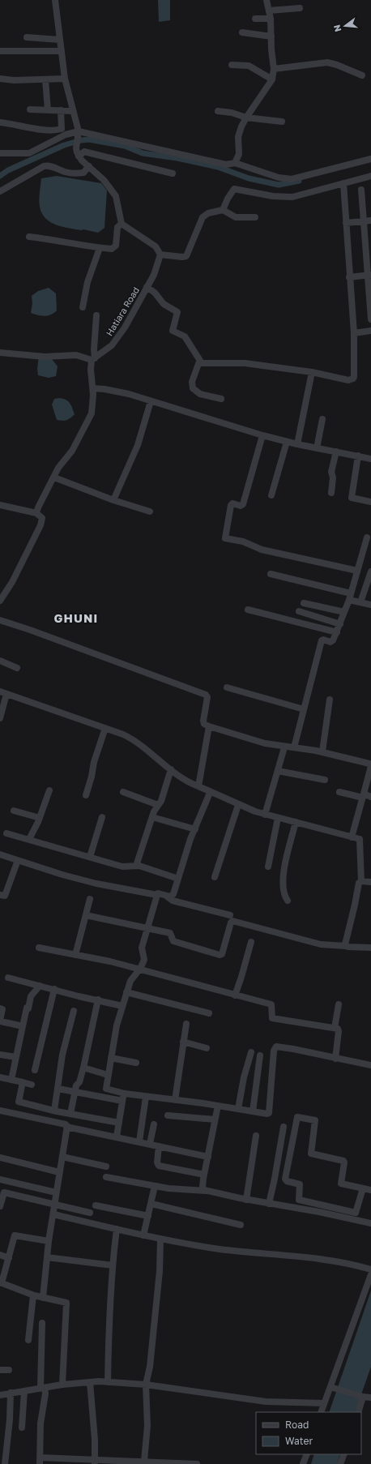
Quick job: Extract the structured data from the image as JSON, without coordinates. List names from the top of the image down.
{
  "streets": {
    "street": ["Hatiara Road"]
  },
  "districts": ["GHUNI"],
  "legend": ["Road", "Water"],
  "north": "left"
}
